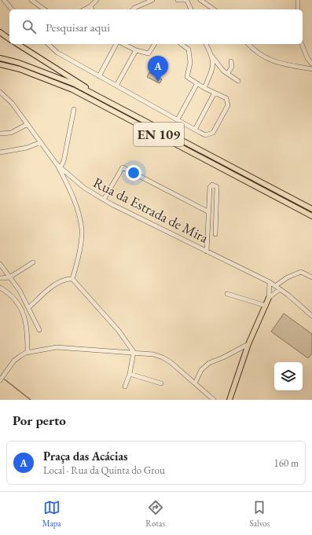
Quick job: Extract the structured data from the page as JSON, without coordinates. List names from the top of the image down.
{
  "streets": {
    "main road": ["EN 109"],
    "street": ["Rua da Estrada de Mira"]
  },
  "page": {
    "search": "Pesquisar aqui",
    "pins": "A",
    "heading": "Por perto",
    "list": [
      {
        "mark": "A",
        "name": "Praça das Acácias",
        "note": "Local · Rua da Quinta do Grou",
        "value": "160 m"
      }
    ],
    "nav": ["Mapa", "Rotas", "Salvos"]
  }
}
